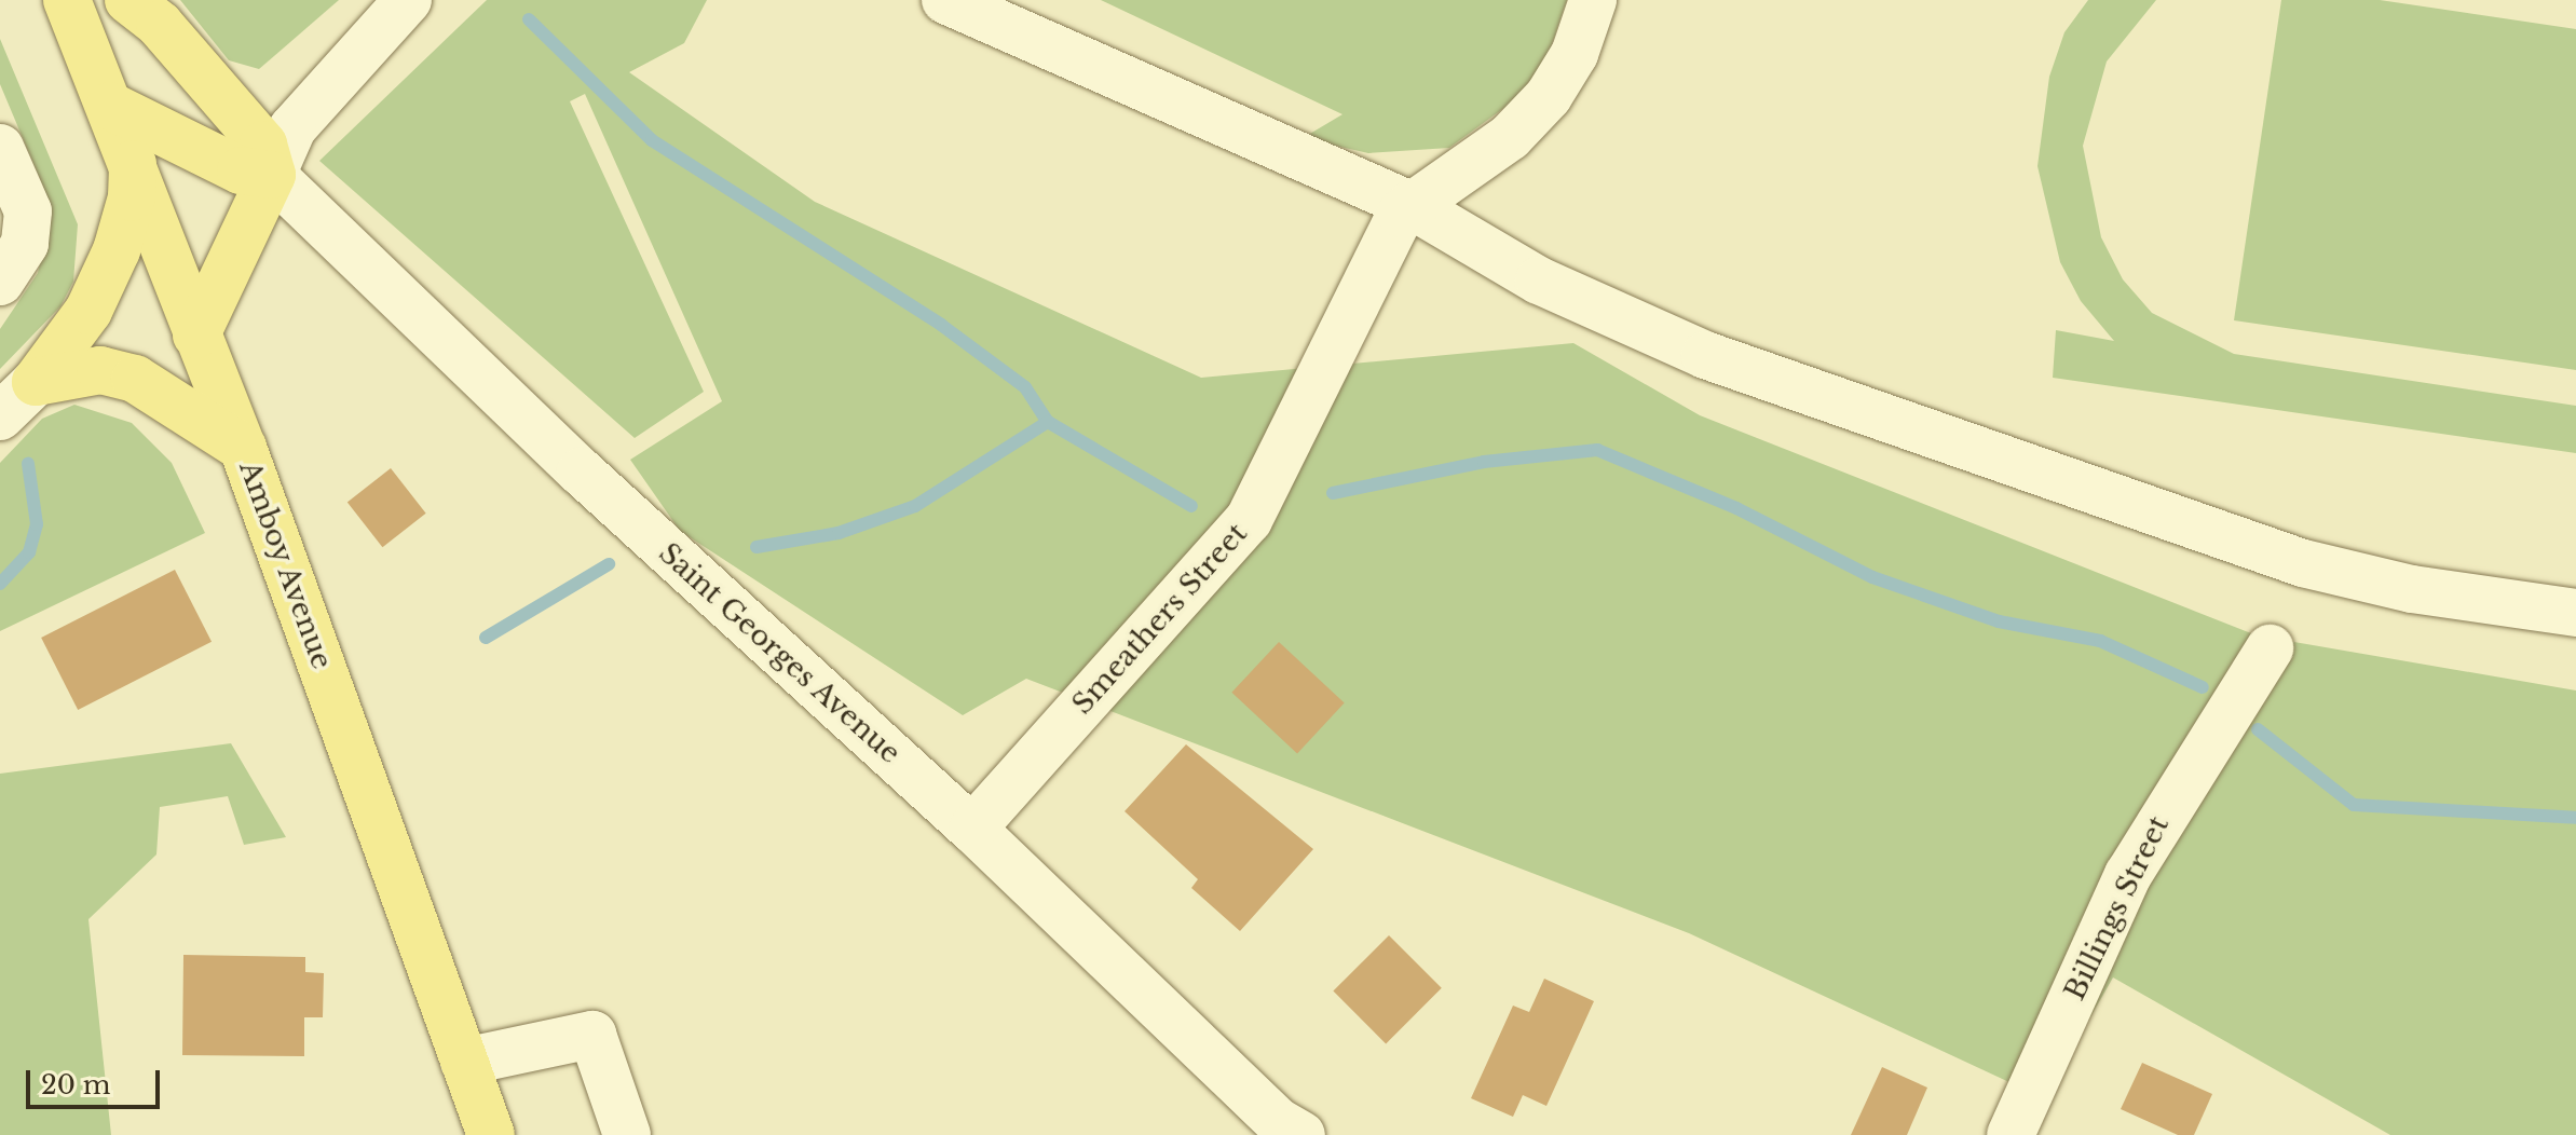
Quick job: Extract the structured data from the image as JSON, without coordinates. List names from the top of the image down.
{
  "streets": {
    "main road": ["Amboy Avenue"],
    "street": ["Smeathers Street", "Saint Georges Avenue", "Billings Street"]
  },
  "crossings": [
    ["Smeathers Street", "Saint Georges Avenue"]
  ],
  "scale_bar": "20 m"
}
